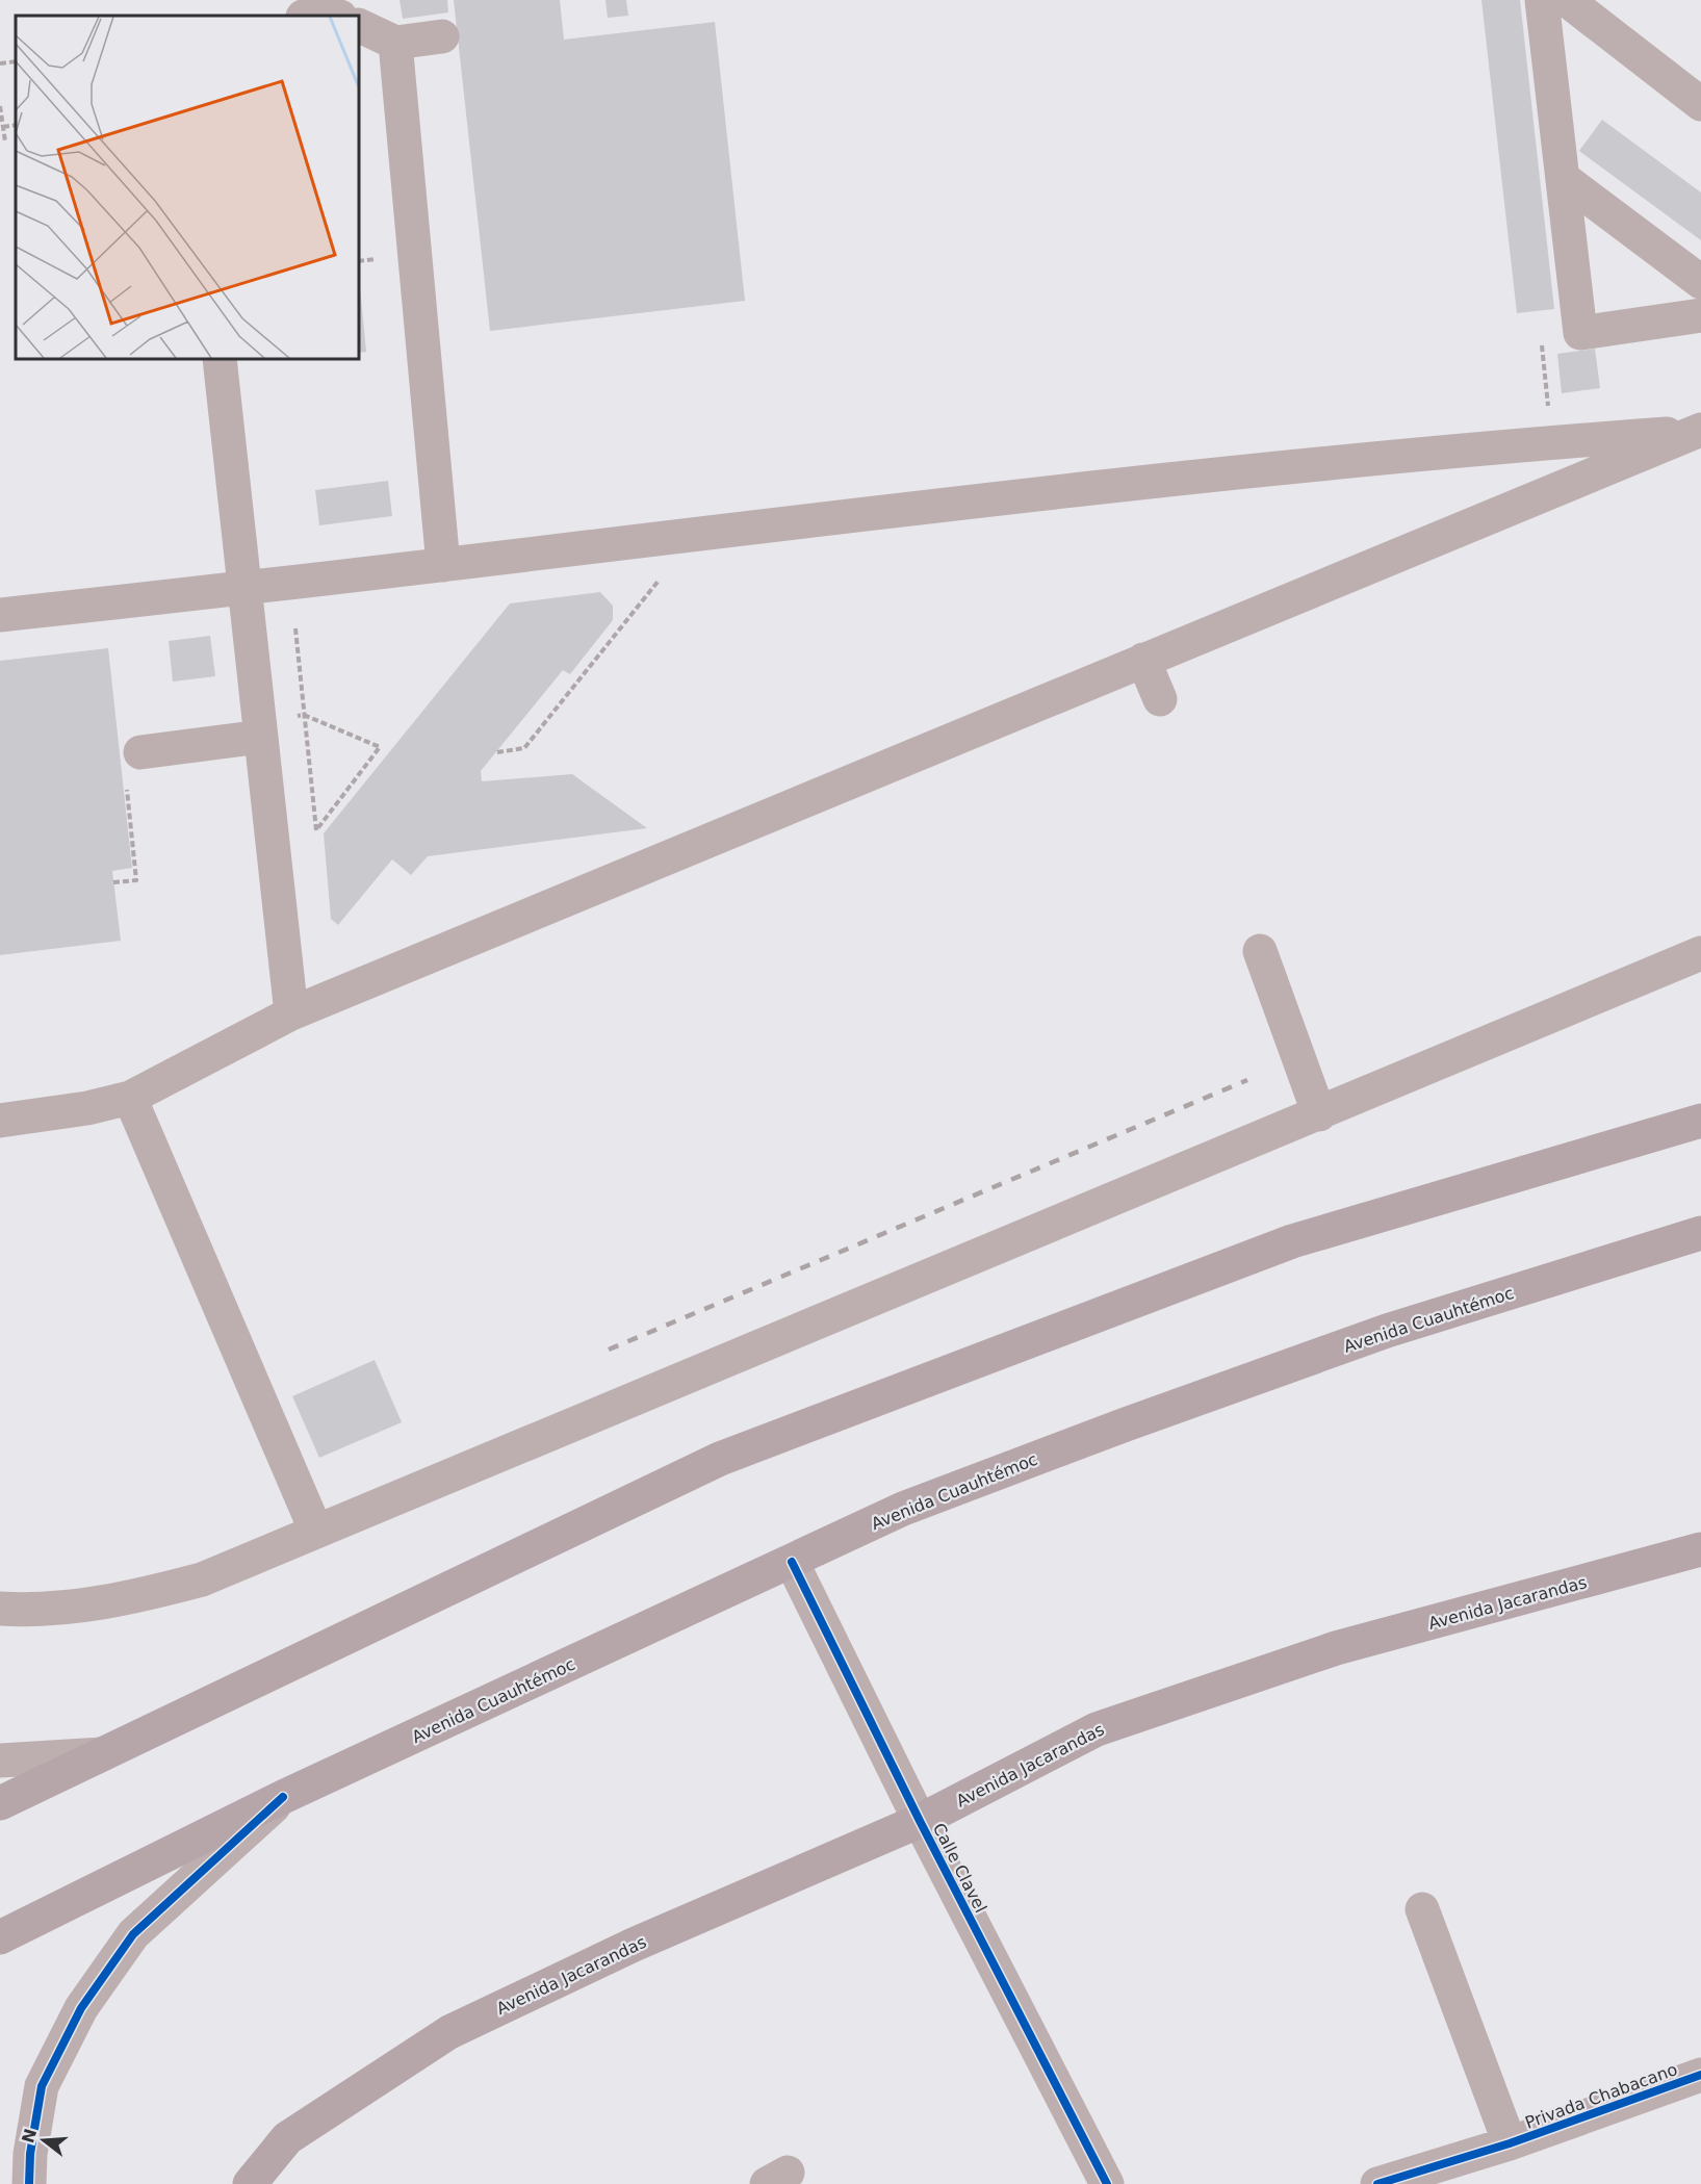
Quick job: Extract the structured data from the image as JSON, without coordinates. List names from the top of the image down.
{
  "streets": {
    "main road": ["Avenida Cuauhtémoc", "Avenida Jacarandas"],
    "street": ["Calle Clavel", "Privada Chabacano"]
  },
  "crossings": [
    ["Avenida Cuauhtémoc", "Calle Clavel"],
    ["Avenida Jacarandas", "Calle Clavel"]
  ],
  "north": "left"
}
